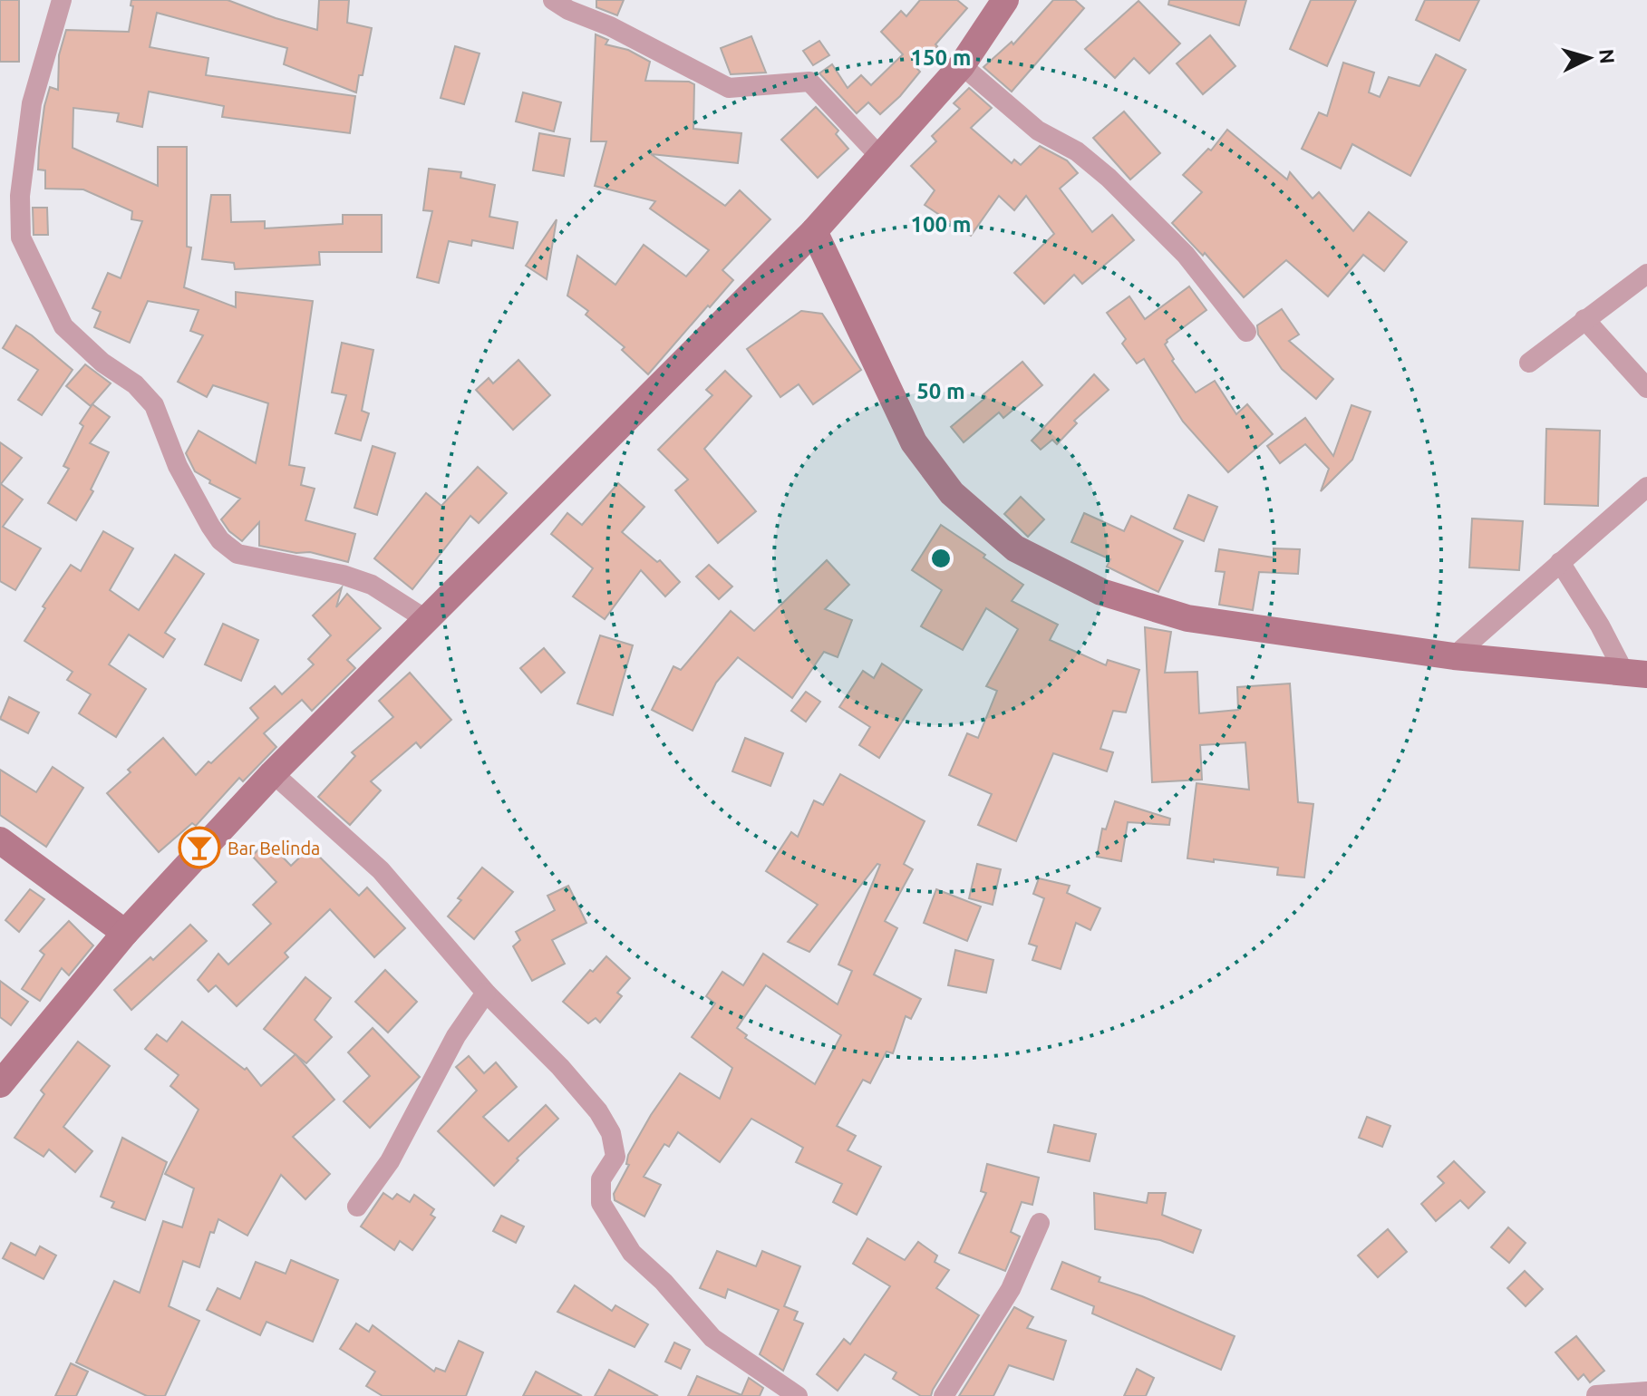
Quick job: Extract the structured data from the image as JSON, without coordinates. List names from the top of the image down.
{
  "places": {
    "bar": ["Bar Belinda"]
  },
  "north": "right",
  "rings": ["150 m", "100 m", "50 m"]
}
